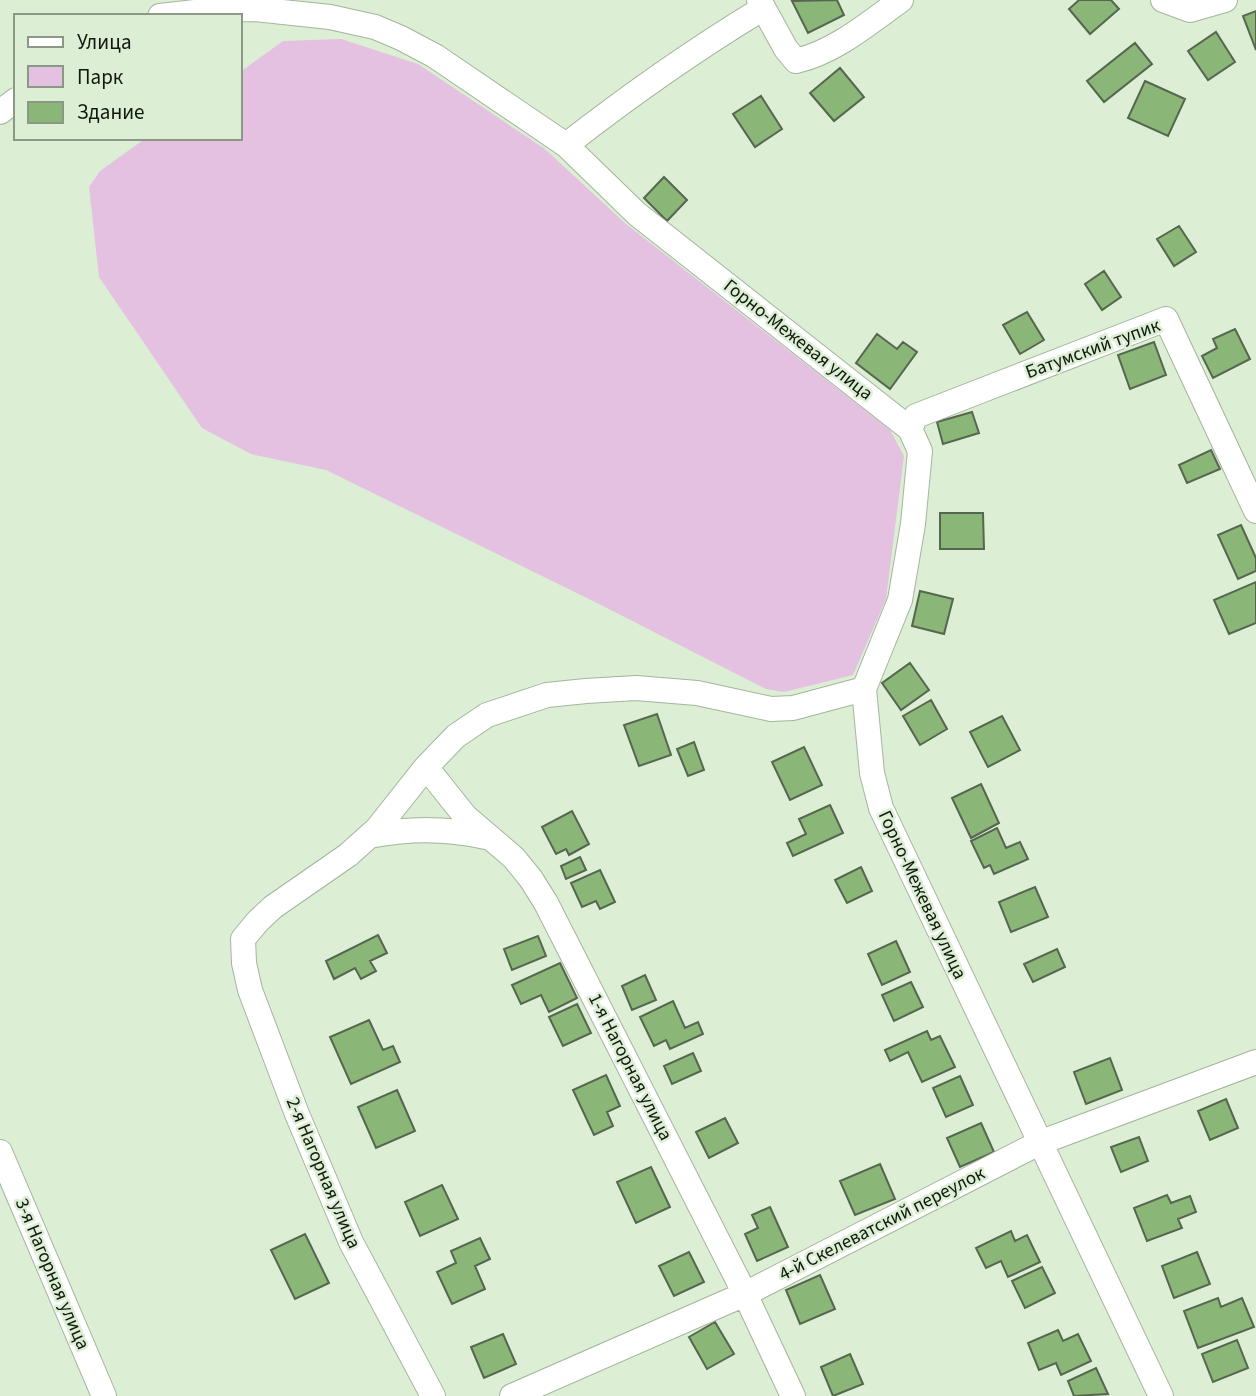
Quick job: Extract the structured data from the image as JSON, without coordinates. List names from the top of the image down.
{
  "streets": {
    "street": [
      "Горно-Межевая улица",
      "Батумский тупик",
      "1-я Нагорная улица",
      "2-я Нагорная улица",
      "4-й Скелеватский переулок",
      "3-я Нагорная улица"
    ]
  },
  "crossings": [
    ["Горно-Межевая улица", "Батумский тупик"],
    ["Горно-Межевая улица", "4-й Скелеватский переулок"],
    ["1-я Нагорная улица", "4-й Скелеватский переулок"]
  ],
  "legend": ["Улица", "Парк", "Здание"]
}
